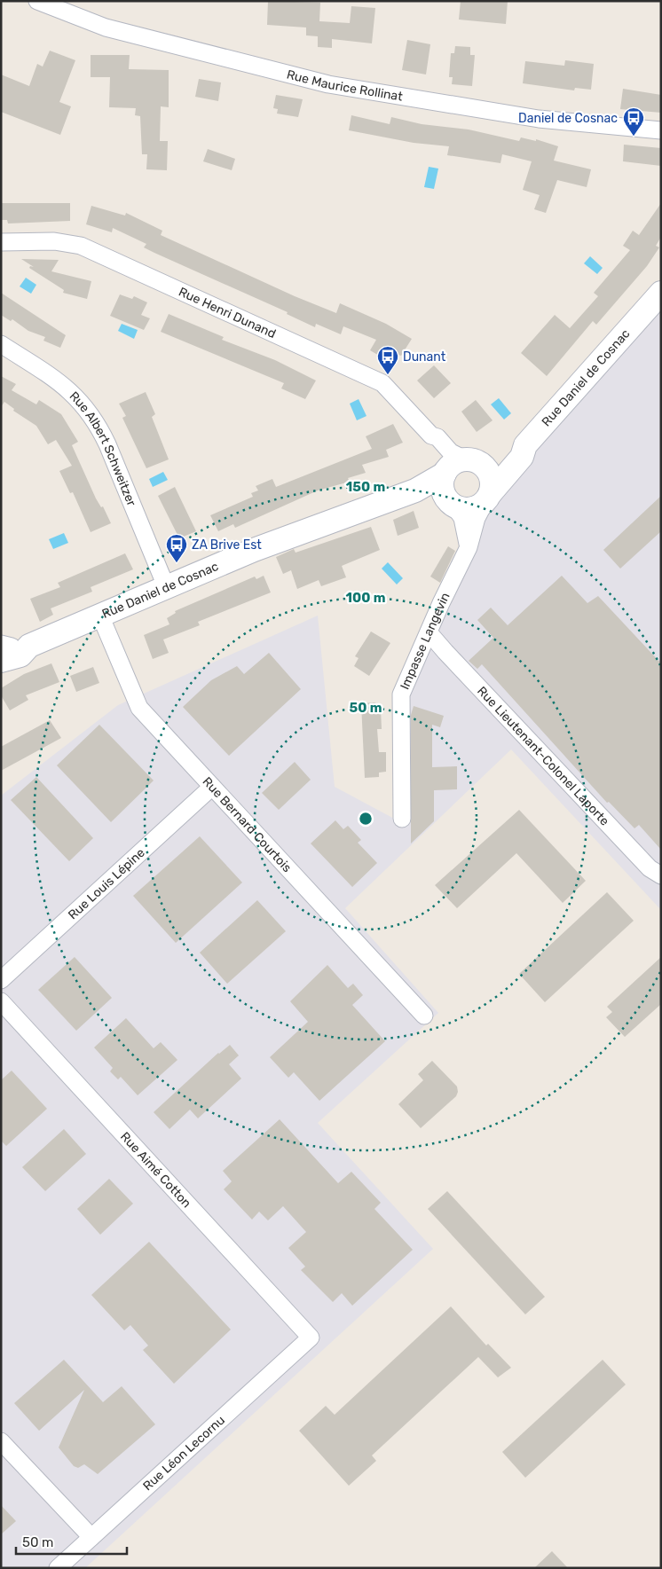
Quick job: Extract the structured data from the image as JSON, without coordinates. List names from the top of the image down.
{
  "streets": {
    "street": [
      "Rue Maurice Rollinat",
      "Rue Henri Dunand",
      "Rue Daniel de Cosnac",
      "Rue Albert Schweitzer",
      "Impasse Langevin",
      "Rue Lieutenant-Colonel Laporte",
      "Rue Bernard Courtois",
      "Rue Louis Lépine",
      "Rue Aimé Cotton",
      "Rue Léon Lecornu"
    ]
  },
  "crossings": [
    ["Rue Henri Dunand", "Rue Daniel de Cosnac"],
    ["Rue Henri Dunand", "Impasse Langevin"],
    ["Rue Daniel de Cosnac", "Rue Albert Schweitzer"],
    ["Rue Daniel de Cosnac", "Impasse Langevin"],
    ["Rue Daniel de Cosnac", "Rue Bernard Courtois"],
    ["Impasse Langevin", "Rue Lieutenant-Colonel Laporte"],
    ["Rue Bernard Courtois", "Rue Louis Lépine"],
    ["Rue Aimé Cotton", "Rue Léon Lecornu"]
  ],
  "places": {
    "bus stop": ["Daniel de Cosnac", "Dunant", "ZA Brive Est"]
  },
  "scale_bar": "50 m",
  "rings": ["150 m", "100 m", "50 m"]
}
